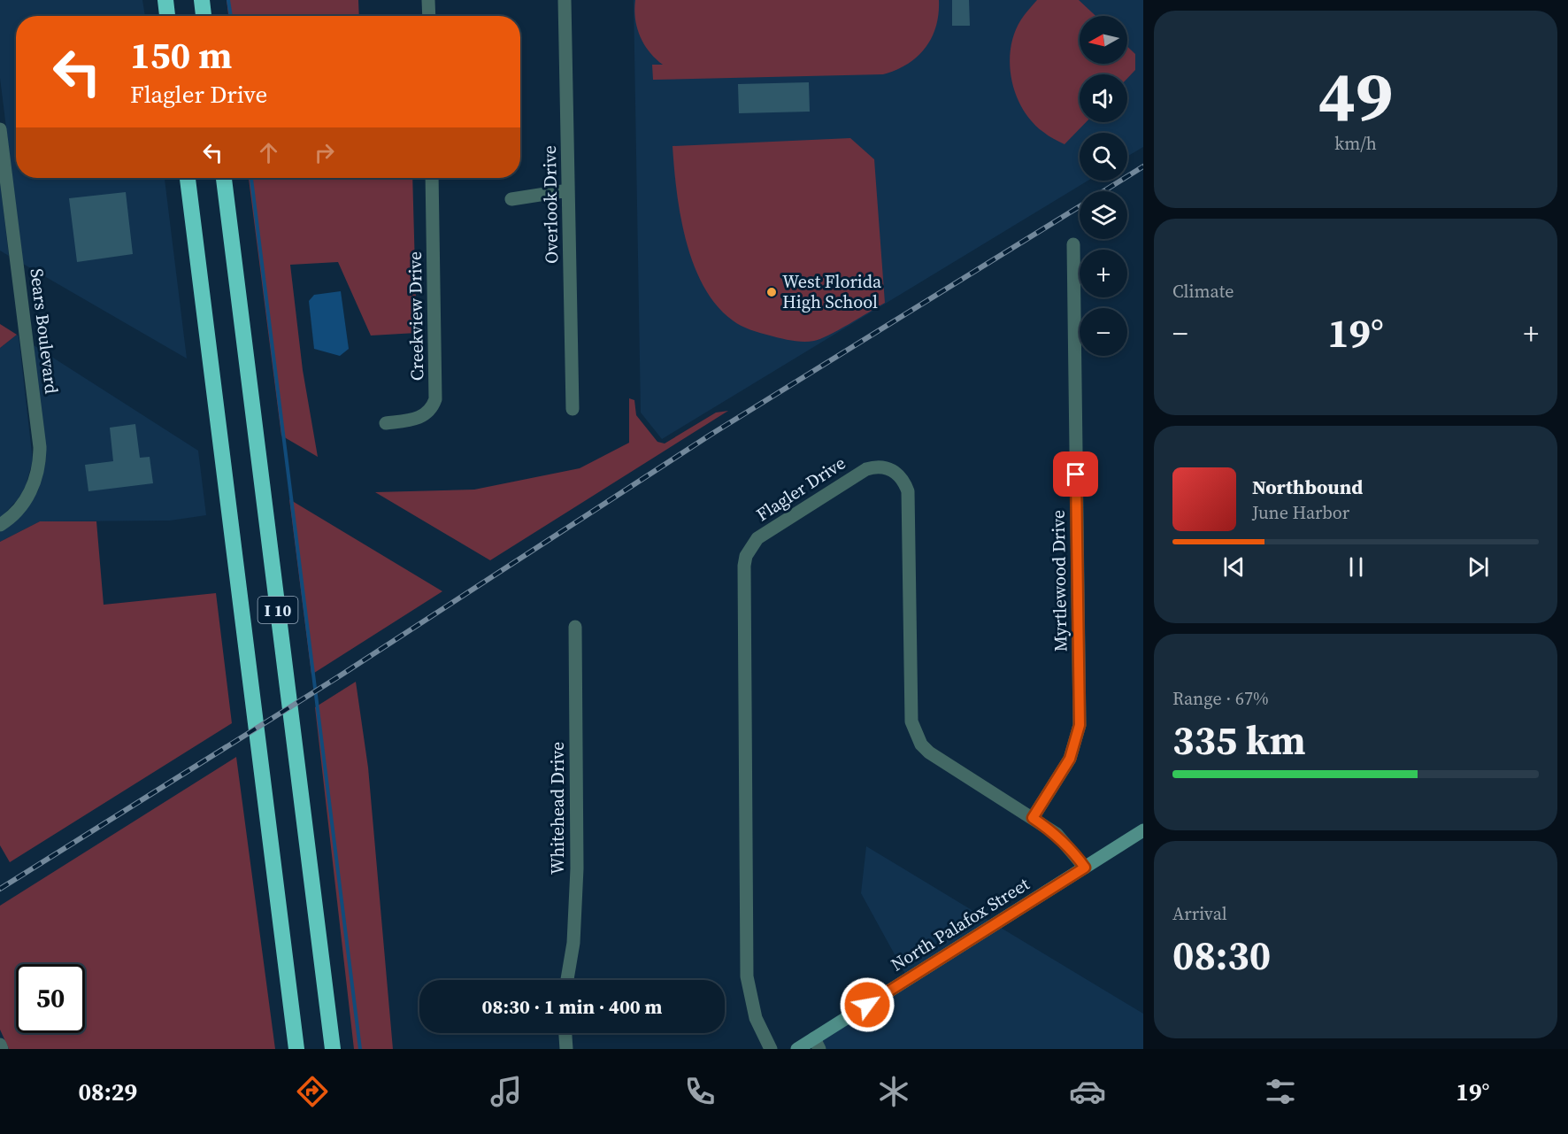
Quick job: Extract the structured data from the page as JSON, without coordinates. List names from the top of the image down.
{
  "streets": {
    "highway": ["I 10"],
    "main road": ["North Palafox Street"],
    "street": [
      "Overlook Drive",
      "Creekview Drive",
      "Sears Boulevard",
      "Flagler Drive",
      "Myrtlewood Drive",
      "Whitehead Drive"
    ]
  },
  "crossings": [
    ["Flagler Drive", "Myrtlewood Drive"],
    ["Flagler Drive", "North Palafox Street"]
  ],
  "places": ["West Florida High School"],
  "north": "left",
  "page": {
    "tile": [
      ["49", "km/h"],
      "Climate",
      ["Range · 67%", "335 km"],
      ["Arrival", "08:30"]
    ],
    "map_buttons": ["+", "−"],
    "turn": ["150 m", "Flagler Drive"],
    "heat": ["−", "19°", "+"],
    "song": ["Northbound", "June Harbor"],
    "limit": "50",
    "trip": "08:30 · 1 min · 400 m",
    "tabs": ["08:29", "19°"]
  }
}
